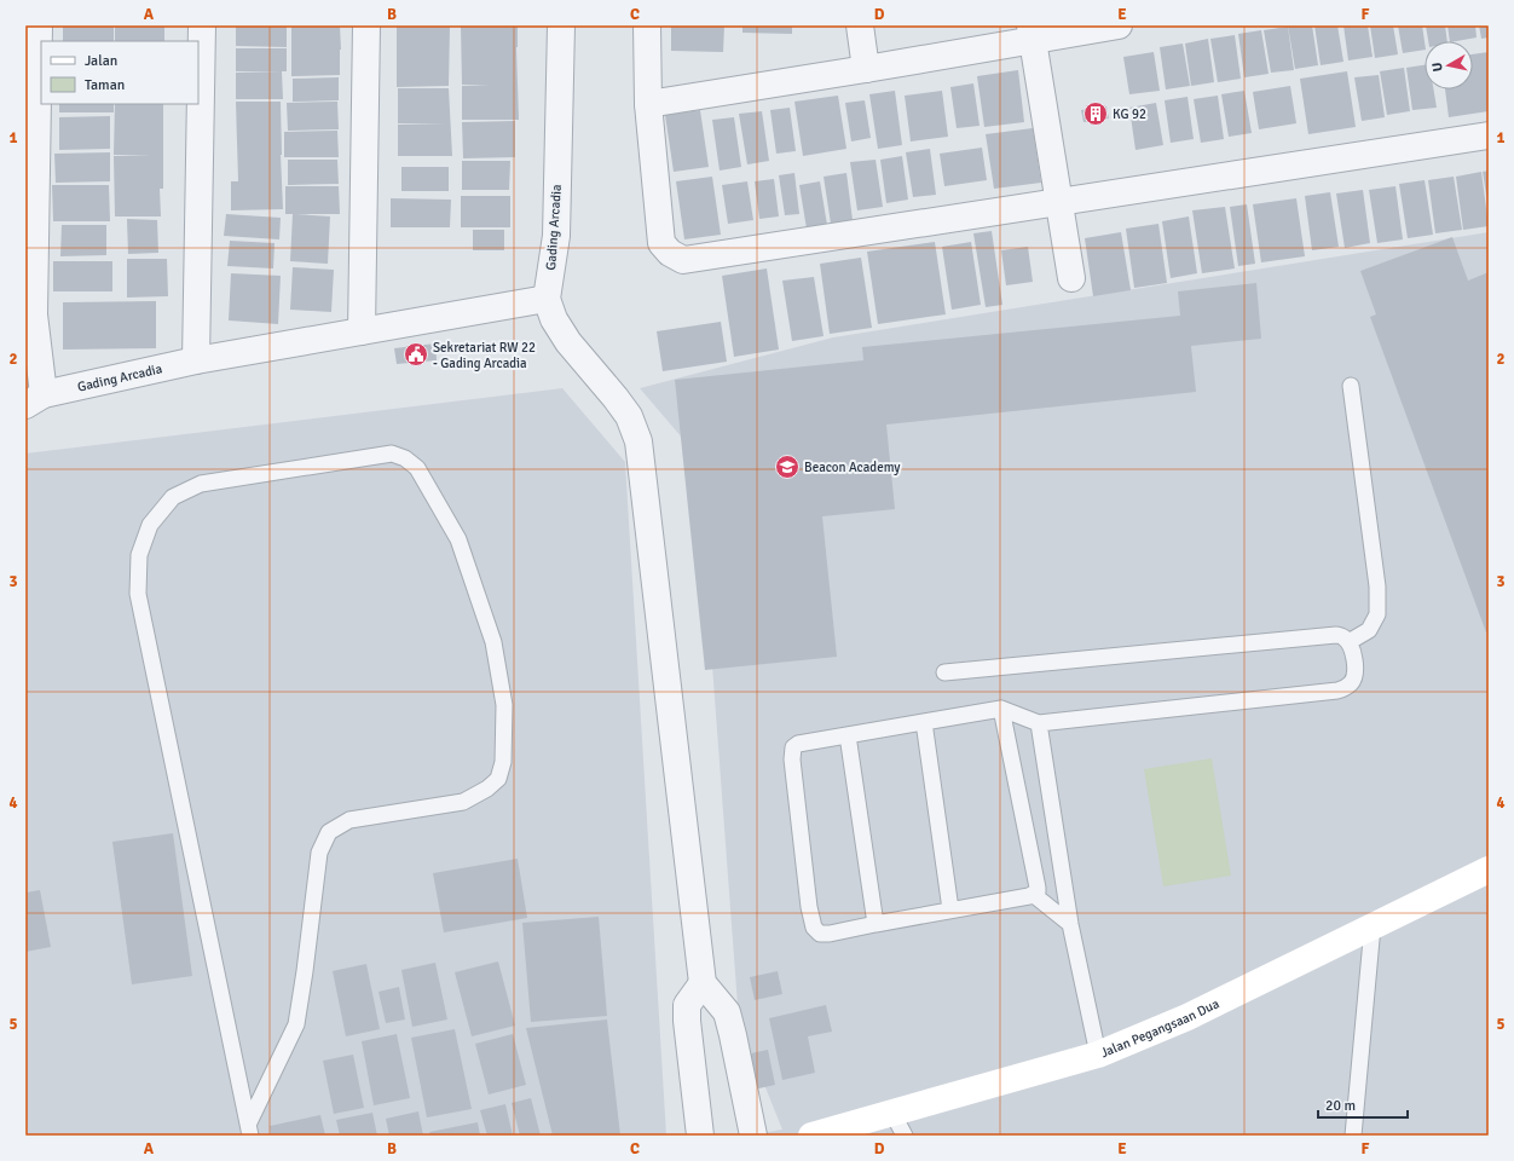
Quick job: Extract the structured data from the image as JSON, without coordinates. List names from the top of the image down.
{
  "streets": {
    "main road": ["Jalan Pegangsaan Dua"],
    "street": ["Gading Arcadia"]
  },
  "places": {
    "building": ["KG 92"],
    "public building": ["Sekretariat RW 22 - Gading Arcadia"],
    "school or university": ["Beacon Academy"]
  },
  "legend": ["Jalan", "Taman"],
  "scale_bar": "20 m",
  "north": "left",
  "grid": {
    "columns": [
      "A",
      "B",
      "C",
      "D",
      "E",
      "F"
    ],
    "rows": [
      "1",
      "2",
      "3",
      "4",
      "5"
    ]
  }
}
